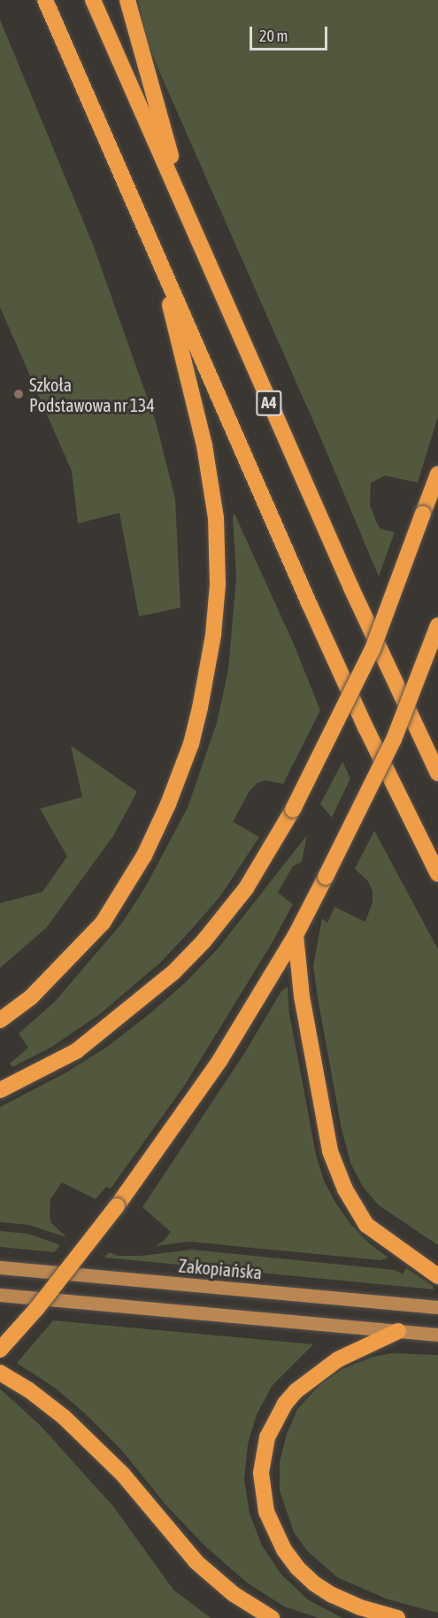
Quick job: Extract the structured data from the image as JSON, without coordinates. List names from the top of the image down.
{
  "streets": {
    "highway": ["A4"],
    "main road": ["Zakopiańska"]
  },
  "places": ["Szkoła Podstawowa nr 134"],
  "scale_bar": "20 m"
}
